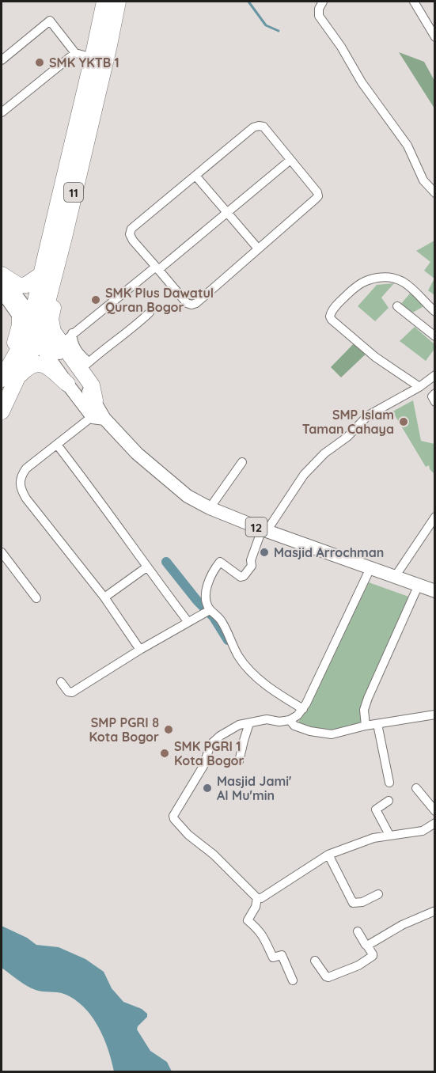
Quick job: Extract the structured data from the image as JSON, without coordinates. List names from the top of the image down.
{
  "streets": {
    "highway": ["11", "12"]
  },
  "crossings": [
    ["11", "12"]
  ],
  "places": [
    "SMK YKTB 1",
    "SMK Plus Dawatul Quran Bogor",
    "SMP Islam Taman Cahaya",
    "Masjid Arrochman",
    "SMP PGRI 8 Kota Bogor",
    "SMK PGRI 1 Kota Bogor",
    "Masjid Jami' Al Mu'min"
  ]
}
